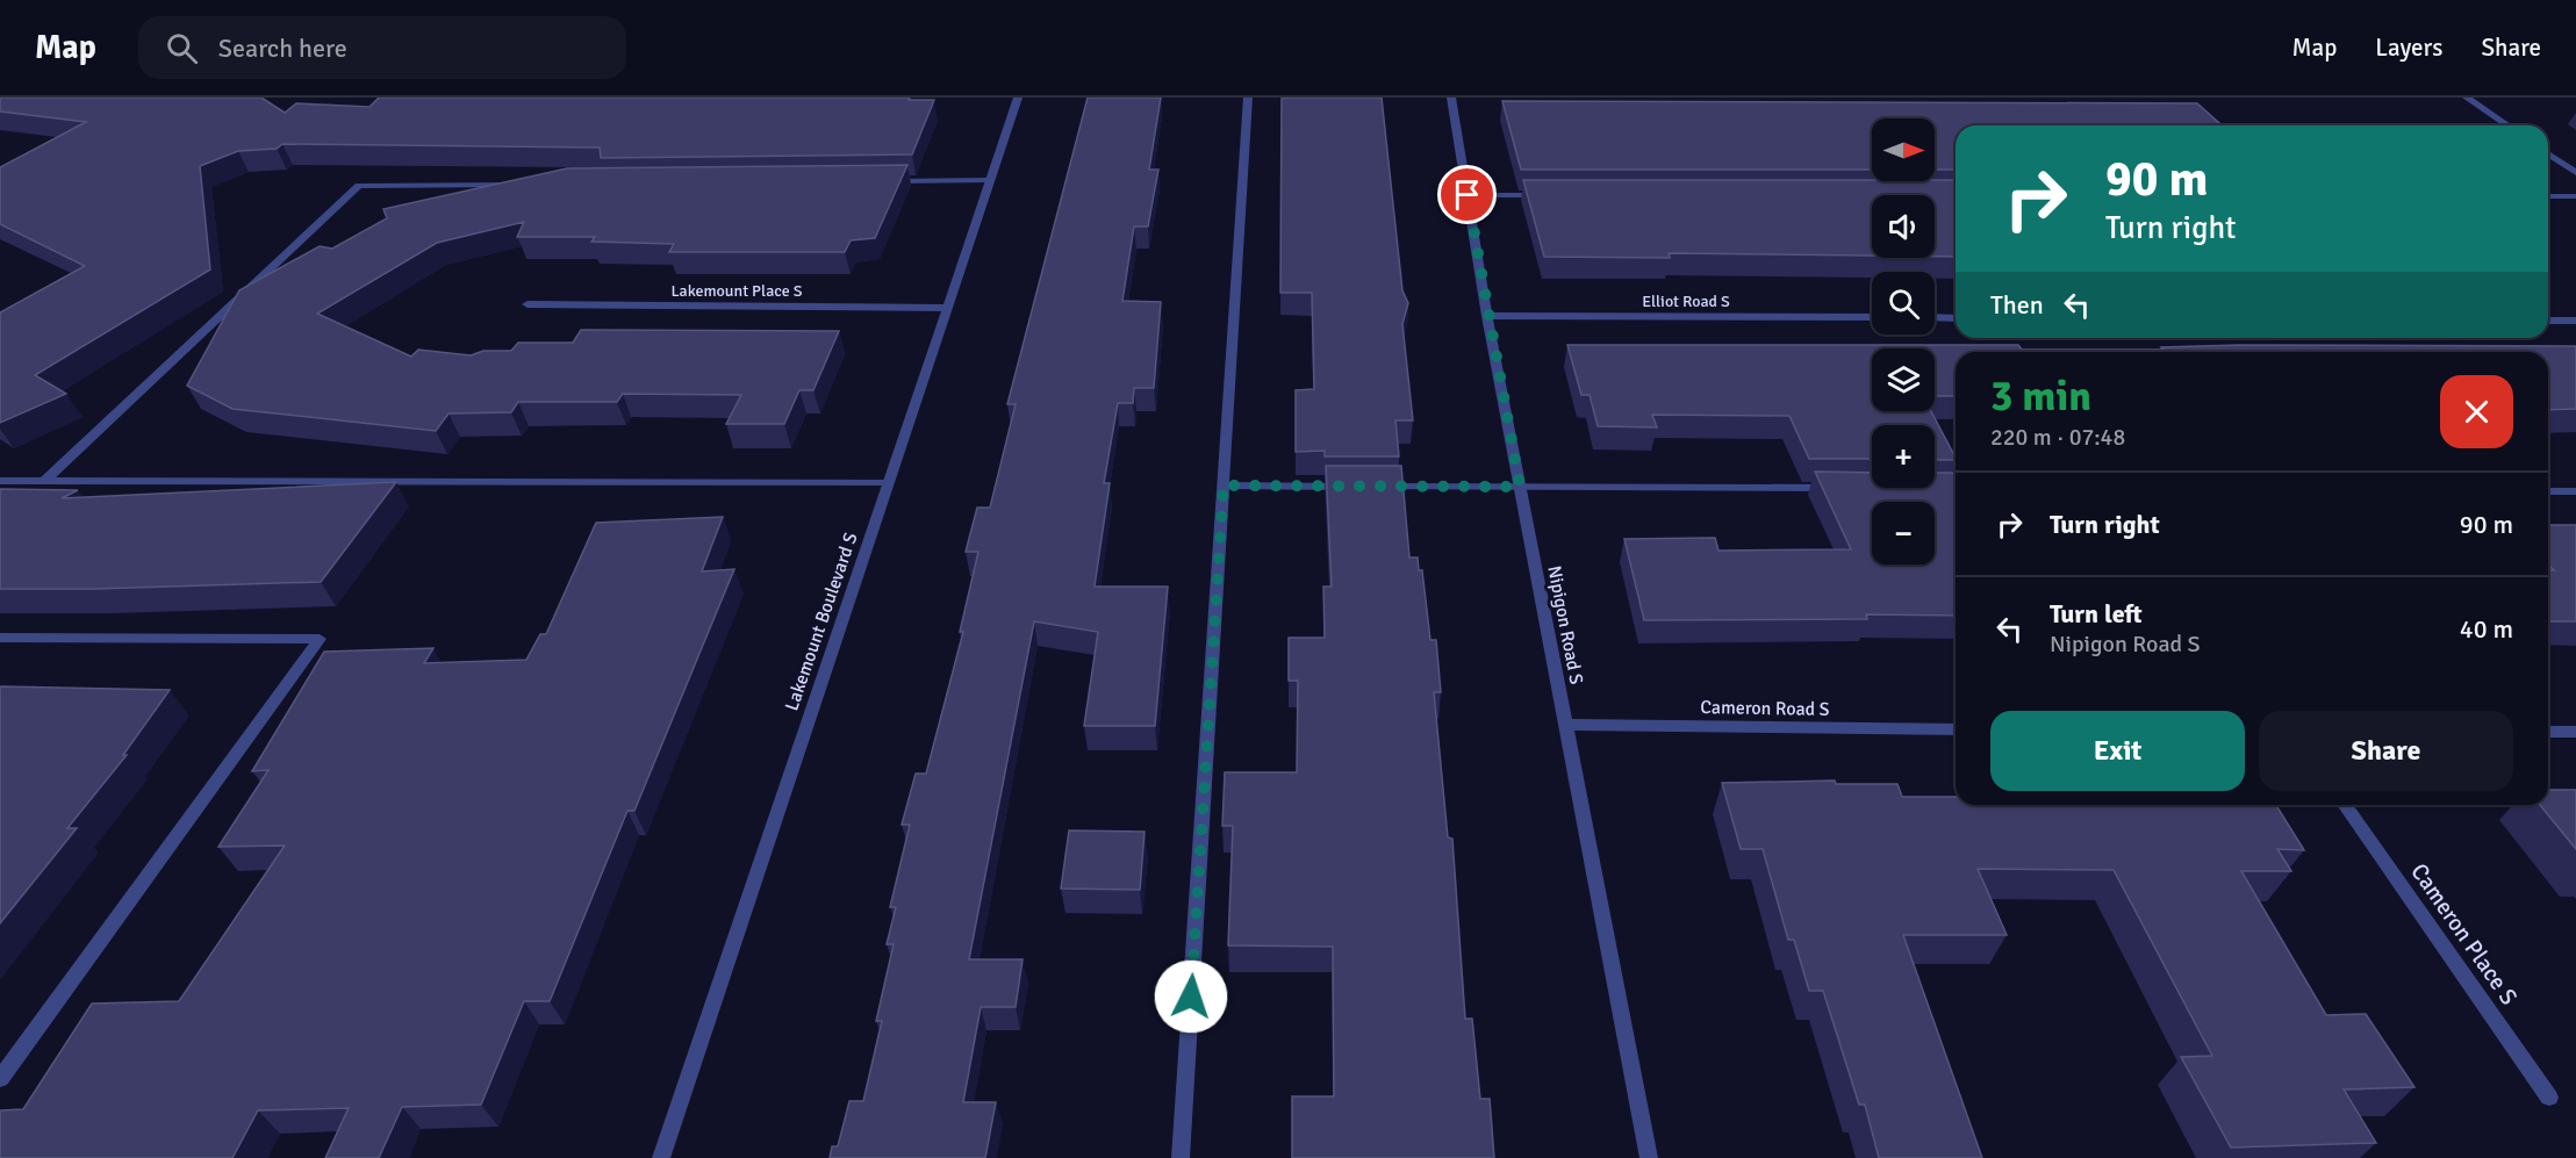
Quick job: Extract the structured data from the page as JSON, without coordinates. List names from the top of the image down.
{
  "streets": {
    "street": [
      "Lakemount Place S",
      "Elliot Road S",
      "Lakemount Boulevard S",
      "Nipigon Road S",
      "Cameron Road S",
      "Cameron Place S"
    ]
  },
  "crossings": [
    ["Lakemount Place S", "Lakemount Boulevard S"],
    ["Elliot Road S", "Nipigon Road S"],
    ["Nipigon Road S", "Cameron Road S"]
  ],
  "north": "right",
  "page": {
    "header": "Map",
    "search": "Search here",
    "nav": ["Map", "Layers", "Share"],
    "map_buttons": ["+", "−"],
    "turn": ["90 m", "Turn right"],
    "then": "Then",
    "heading": ["3 min", "220 m · 07:48"],
    "list": [
      {
        "name": "Turn right",
        "value": "90 m"
      },
      {
        "name": "Turn left",
        "note": "Nipigon Road S",
        "value": "40 m"
      }
    ],
    "buttons": ["Exit", "Share"]
  }
}
